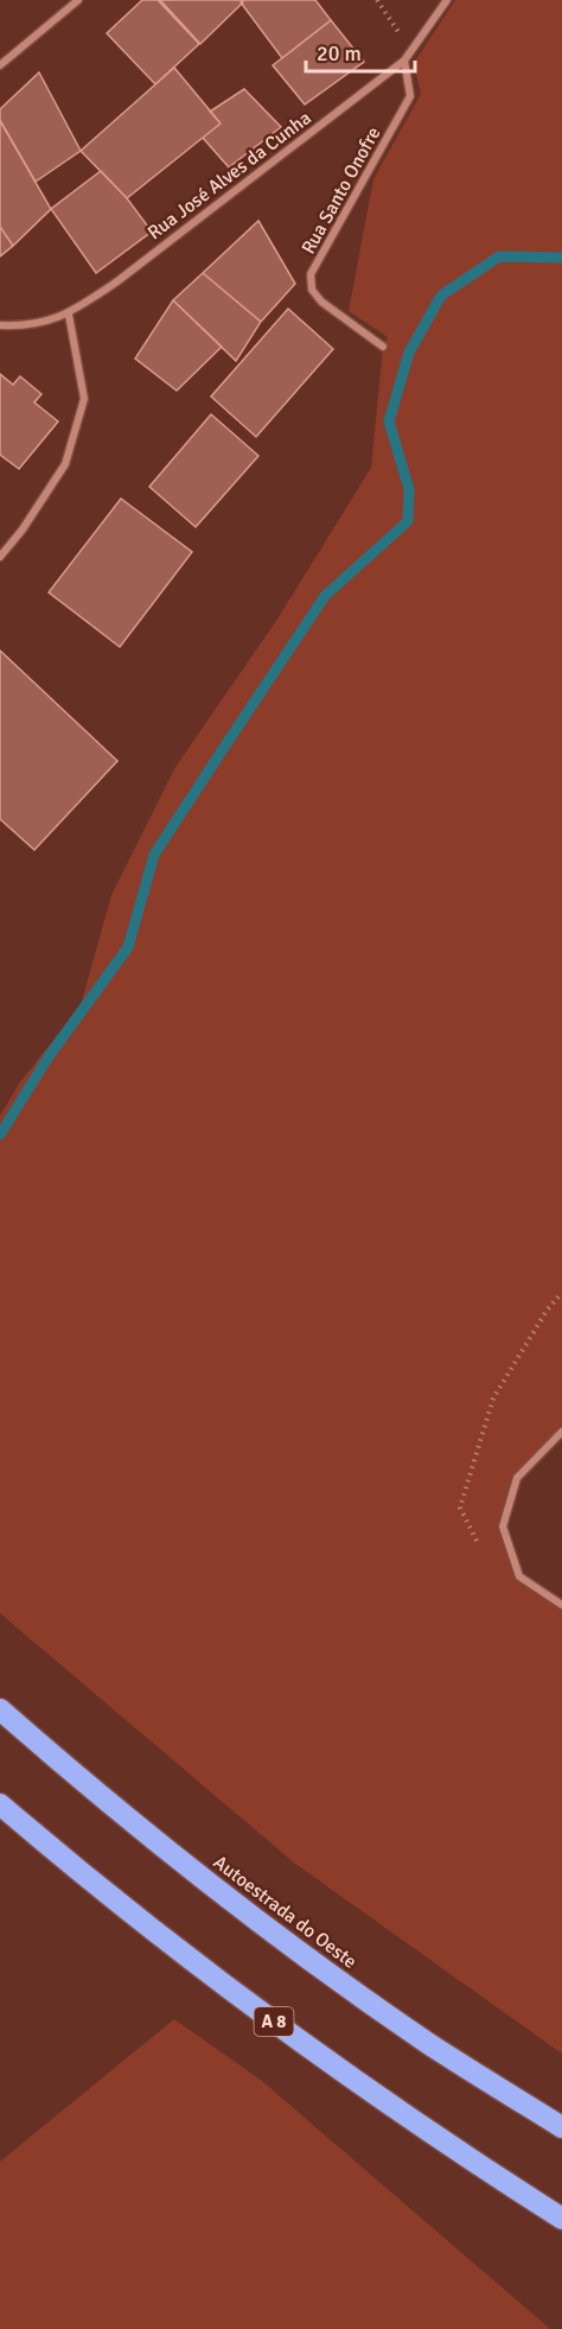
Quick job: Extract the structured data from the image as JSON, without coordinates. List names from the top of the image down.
{
  "streets": {
    "highway": ["Autoestrada do Oeste", "A 8"],
    "street": ["Rua José Alves da Cunha", "Rua Santo Onofre"]
  },
  "crossings": [
    ["Rua José Alves da Cunha", "Rua Santo Onofre"]
  ],
  "scale_bar": "20 m"
}
